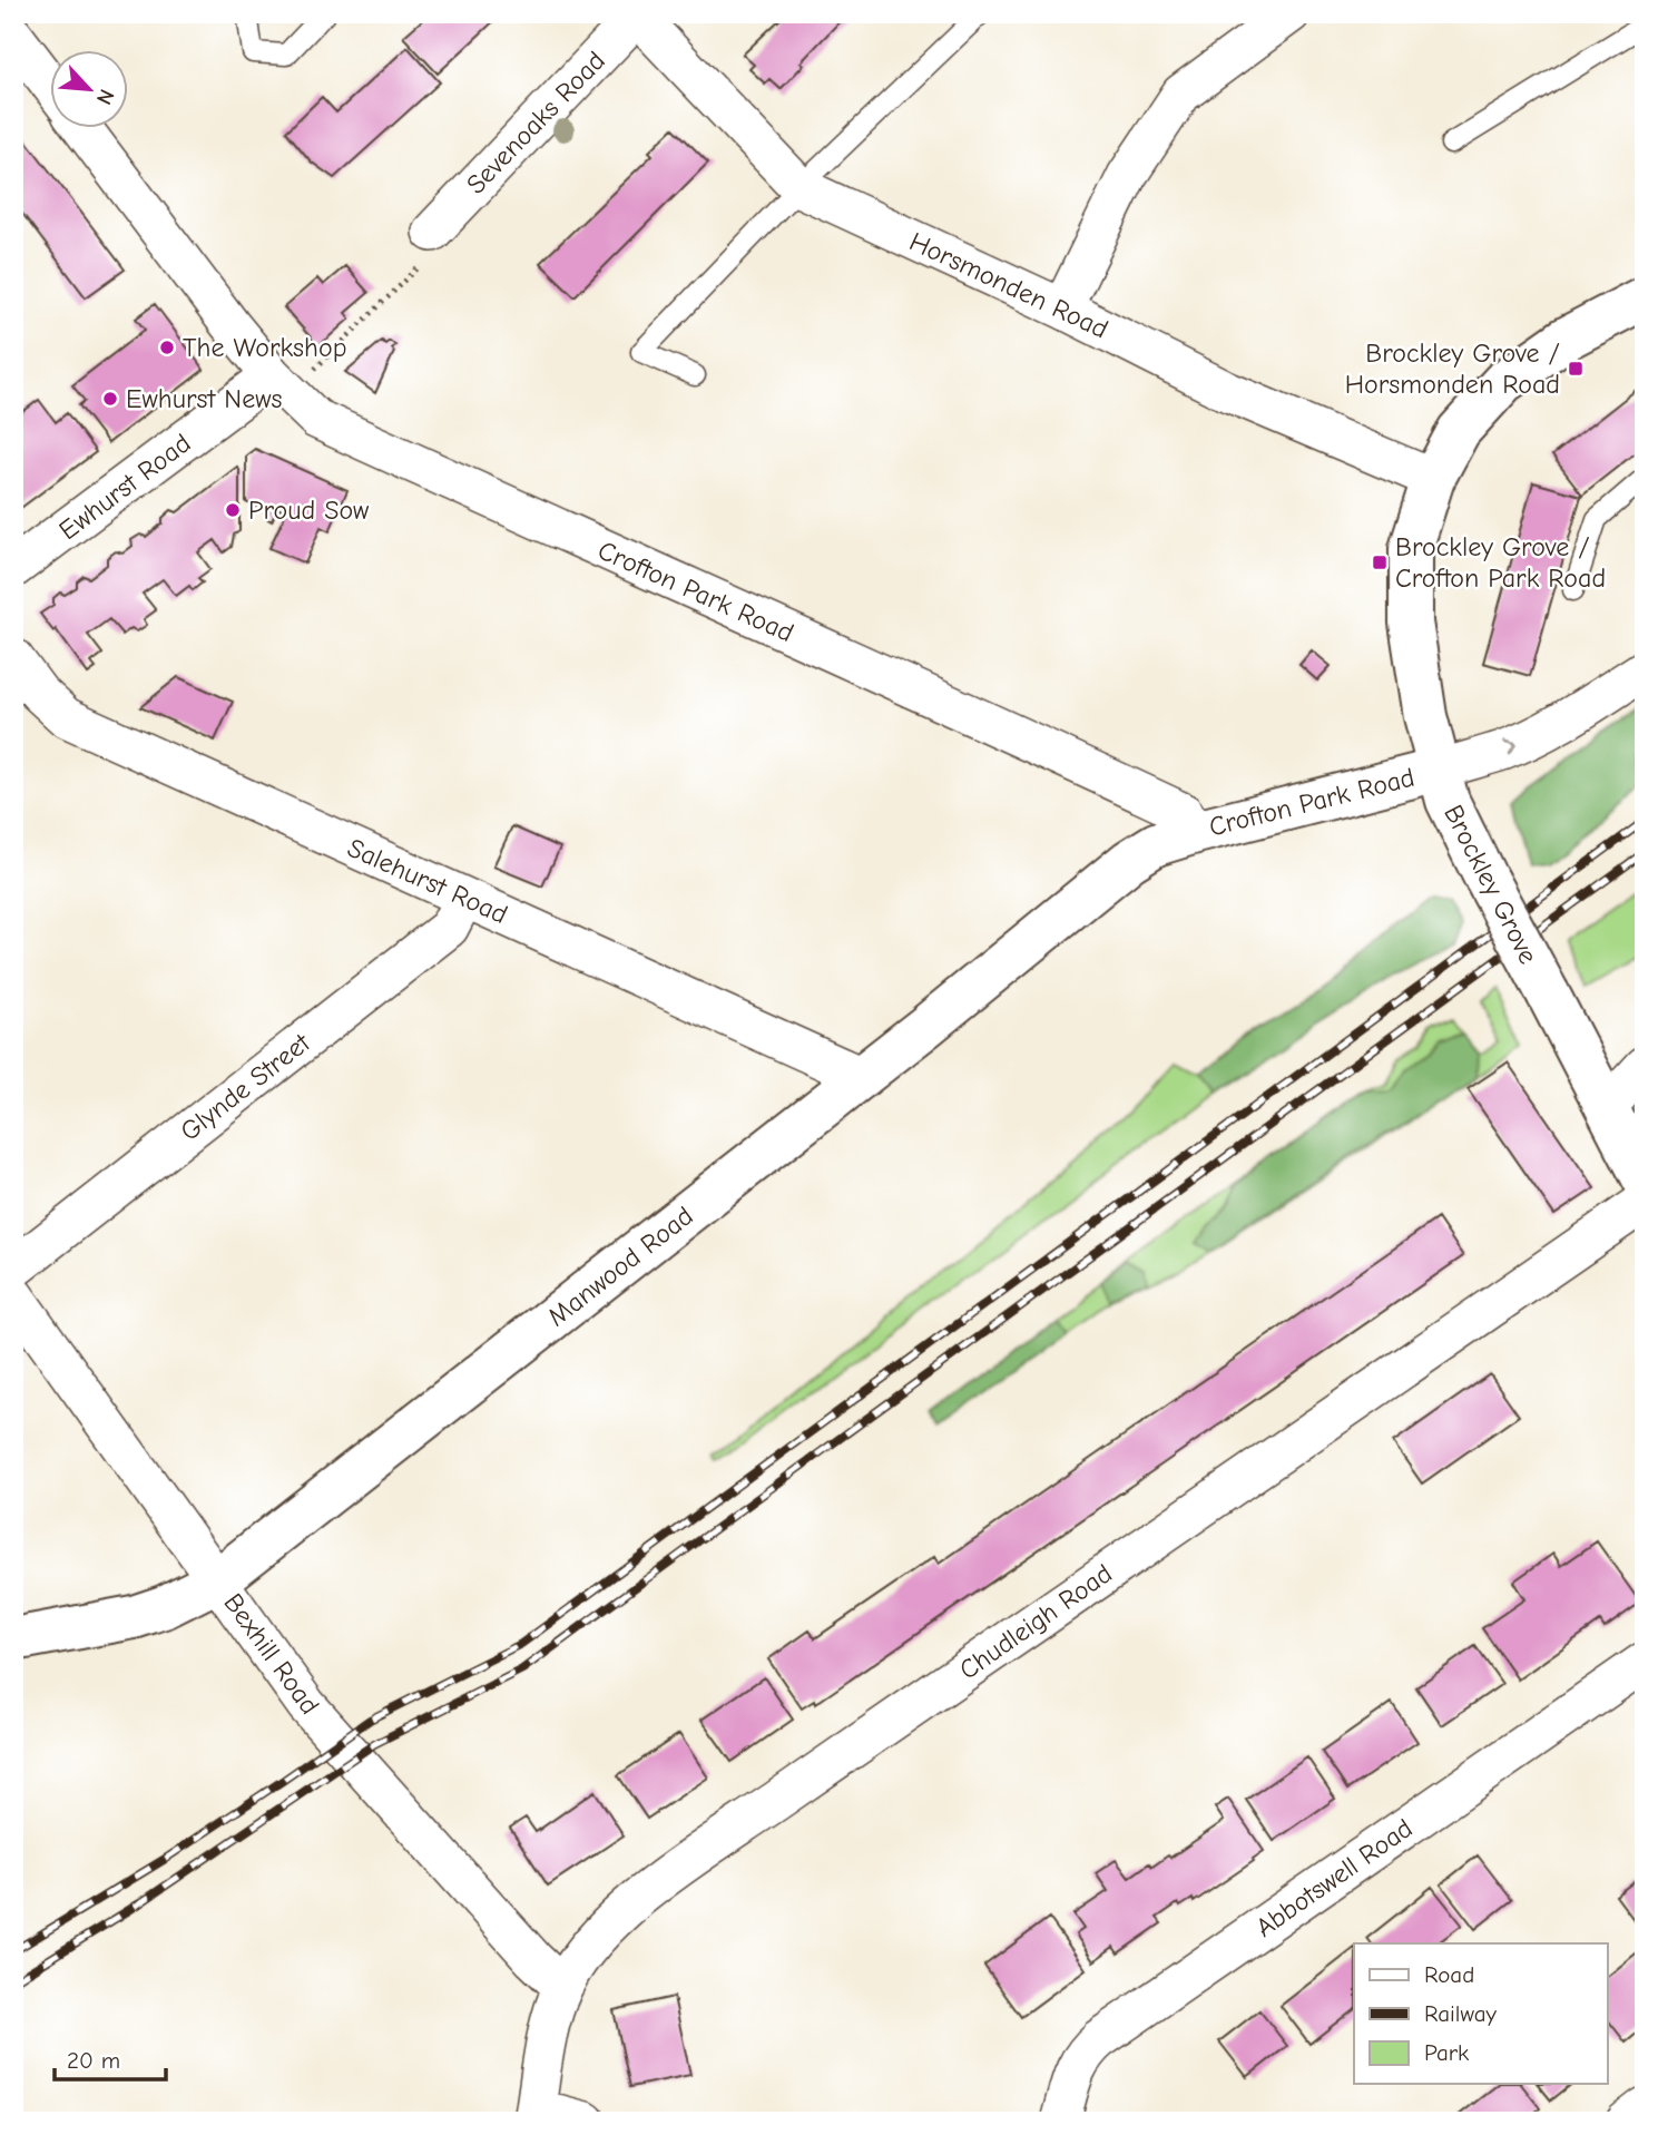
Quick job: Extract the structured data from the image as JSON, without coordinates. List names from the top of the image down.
{
  "streets": {
    "street": [
      "Sevenoaks Road",
      "Horsmonden Road",
      "Ewhurst Road",
      "Crofton Park Road",
      "Salehurst Road",
      "Brockley Grove",
      "Glynde Street",
      "Manwood Road",
      "Chudleigh Road",
      "Bexhill Road",
      "Abbotswell Road"
    ]
  },
  "crossings": [
    ["Sevenoaks Road", "Horsmonden Road"],
    ["Horsmonden Road", "Brockley Grove"],
    ["Ewhurst Road", "Crofton Park Road"],
    ["Crofton Park Road", "Brockley Grove"],
    ["Crofton Park Road", "Manwood Road"],
    ["Salehurst Road", "Glynde Street"],
    ["Salehurst Road", "Manwood Road"],
    ["Manwood Road", "Bexhill Road"],
    ["Chudleigh Road", "Bexhill Road"]
  ],
  "places": {
    "other": ["The Workshop", "Ewhurst News", "Proud Sow"],
    "transit": ["Brockley Grove / Horsmonden Road", "Brockley Grove / Crofton Park Road"]
  },
  "legend": ["Road", "Railway", "Park"],
  "scale_bar": "20 m",
  "north": "bottom right"
}
